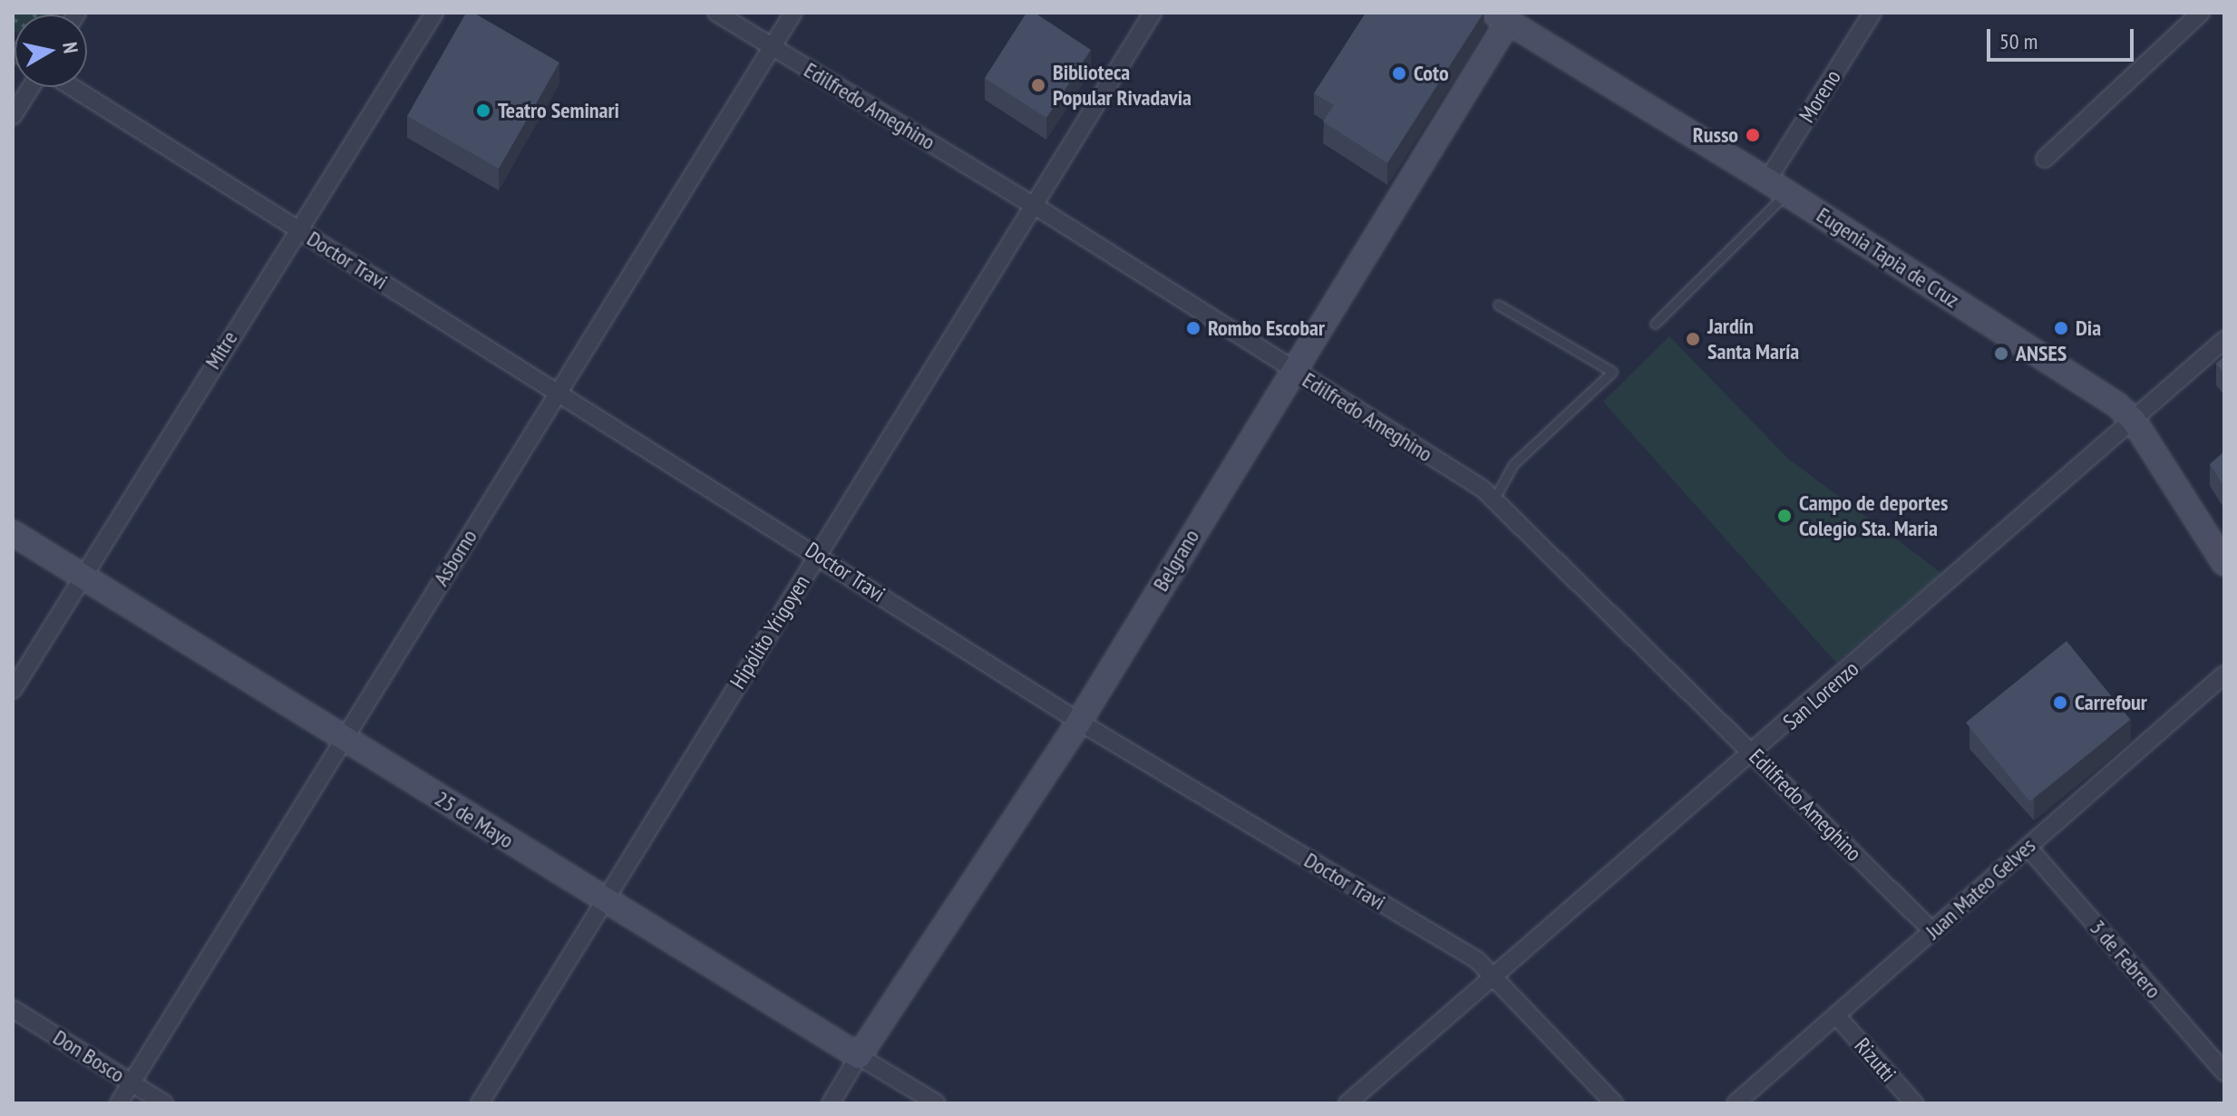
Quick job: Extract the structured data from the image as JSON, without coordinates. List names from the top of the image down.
{
  "streets": {
    "main road": ["Eugenia Tapia de Cruz", "Belgrano", "25 de Mayo"],
    "street": [
      "Moreno",
      "Edilfredo Ameghino",
      "Doctor Travi",
      "Mitre",
      "Asborno",
      "Hipólito Yrigoyen",
      "San Lorenzo",
      "Juan Mateo Gelves",
      "3 de Febrero",
      "Don Bosco",
      "Rizutti"
    ]
  },
  "crossings": [
    ["Moreno", "Eugenia Tapia de Cruz"],
    ["Edilfredo Ameghino", "Asborno"],
    ["Edilfredo Ameghino", "Belgrano"],
    ["Edilfredo Ameghino", "Hipólito Yrigoyen"],
    ["Edilfredo Ameghino", "San Lorenzo"],
    ["Edilfredo Ameghino", "Juan Mateo Gelves"],
    ["Eugenia Tapia de Cruz", "Belgrano"],
    ["Eugenia Tapia de Cruz", "San Lorenzo"],
    ["Doctor Travi", "Mitre"],
    ["Doctor Travi", "Asborno"],
    ["Doctor Travi", "Belgrano"],
    ["Doctor Travi", "Hipólito Yrigoyen"],
    ["Doctor Travi", "San Lorenzo"],
    ["Mitre", "25 de Mayo"],
    ["Asborno", "25 de Mayo"],
    ["Asborno", "Don Bosco"],
    ["Belgrano", "25 de Mayo"],
    ["Hipólito Yrigoyen", "25 de Mayo"],
    ["Juan Mateo Gelves", "3 de Febrero"],
    ["Juan Mateo Gelves", "Rizutti"]
  ],
  "places": [
    "Coto",
    "Biblioteca Popular Rivadavia",
    "Teatro Seminari",
    "Russo",
    "Rombo Escobar",
    "Dia",
    "Jardín Santa María",
    "ANSES",
    "Campo de deportes Colegio Sta. Maria",
    "Carrefour"
  ],
  "scale_bar": "50 m",
  "north": "right"
}
